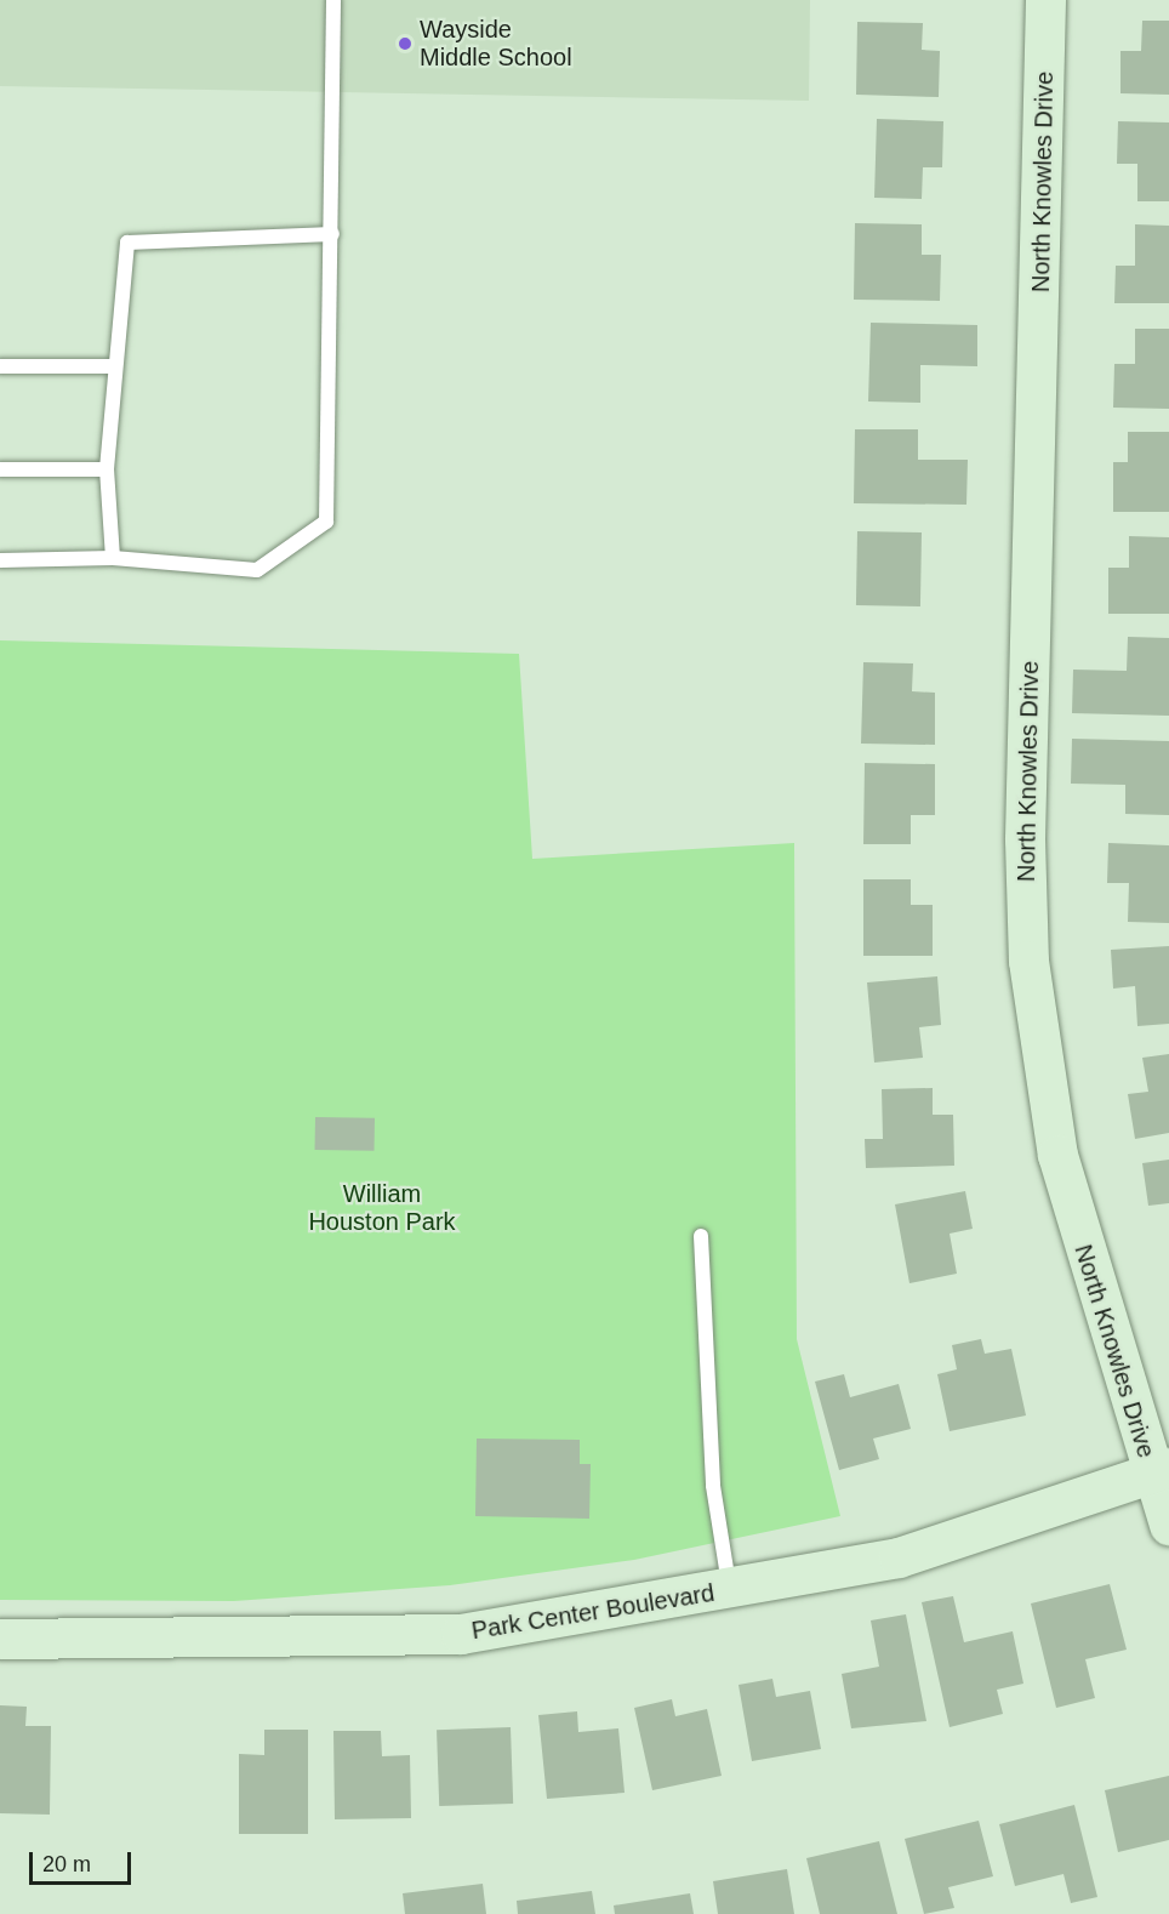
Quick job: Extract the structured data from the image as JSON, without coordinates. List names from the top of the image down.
{
  "streets": {
    "street": ["North Knowles Drive", "Park Center Boulevard"]
  },
  "crossings": [
    ["North Knowles Drive", "Park Center Boulevard"]
  ],
  "parks": ["William Houston Park"],
  "places": ["Wayside Middle School"],
  "scale_bar": "20 m"
}
